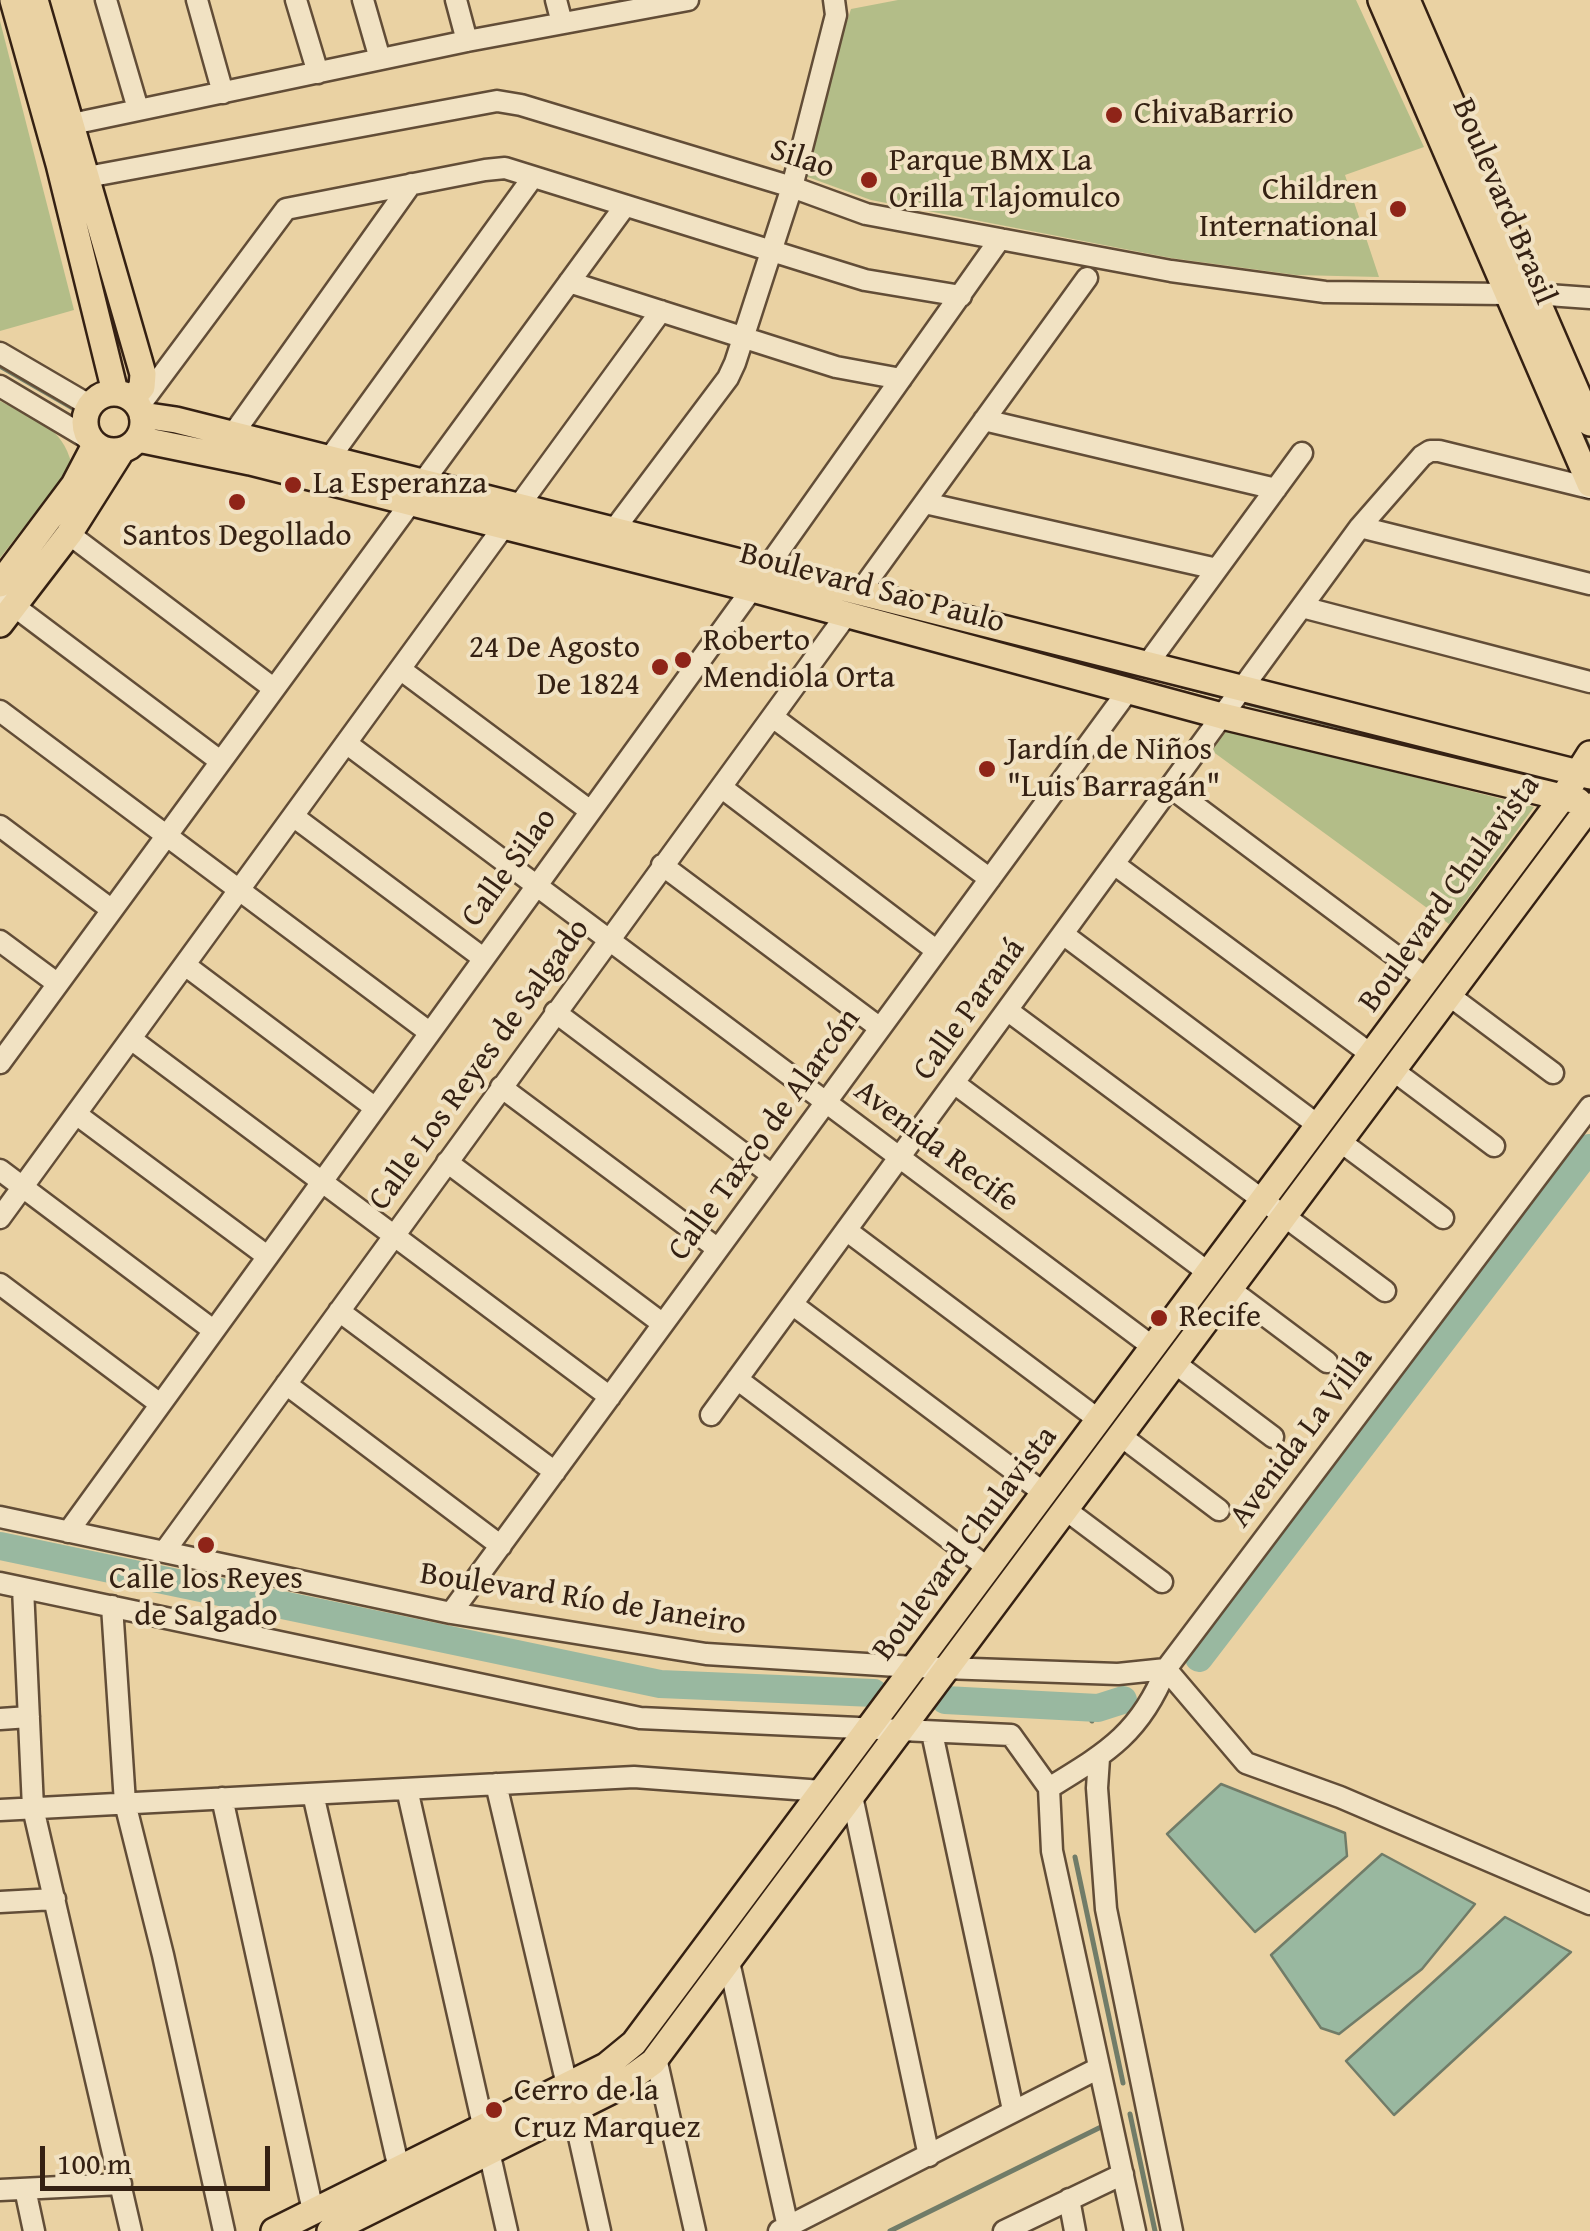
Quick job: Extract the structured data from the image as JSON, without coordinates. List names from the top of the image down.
{
  "streets": {
    "main road": ["Boulevard Brasil", "Boulevard Sao Paulo", "Boulevard Chulavista"],
    "street": [
      "Silao",
      "Calle Silao",
      "Calle Paraná",
      "Calle Los Reyes de Salgado",
      "Calle Taxco de Alarcón",
      "Avenida Recife",
      "Avenida La Villa",
      "Boulevard Río de Janeiro"
    ]
  },
  "crossings": [
    ["Silao", "Boulevard Brasil"],
    ["Silao", "Calle Silao"],
    ["Boulevard Brasil", "Calle Paraná"],
    ["Boulevard Sao Paulo", "Calle Silao"],
    ["Boulevard Sao Paulo", "Boulevard Chulavista"],
    ["Boulevard Sao Paulo", "Calle Paraná"],
    ["Boulevard Sao Paulo", "Calle Los Reyes de Salgado"],
    ["Boulevard Sao Paulo", "Calle Taxco de Alarcón"],
    ["Calle Silao", "Avenida Recife"],
    ["Calle Silao", "Boulevard Río de Janeiro"],
    ["Boulevard Chulavista", "Avenida Recife"],
    ["Boulevard Chulavista", "Boulevard Río de Janeiro"],
    ["Calle Paraná", "Avenida Recife"],
    ["Calle Los Reyes de Salgado", "Avenida Recife"],
    ["Calle Los Reyes de Salgado", "Boulevard Río de Janeiro"],
    ["Calle Taxco de Alarcón", "Avenida Recife"],
    ["Calle Taxco de Alarcón", "Boulevard Río de Janeiro"],
    ["Avenida La Villa", "Boulevard Río de Janeiro"]
  ],
  "places": [
    "ChivaBarrio",
    "Parque BMX La Orilla Tlajomulco",
    "Children International",
    "La Esperanza",
    "Santos Degollado",
    "Roberto Mendiola Orta",
    "24 De Agosto De 1824",
    "Jardín de Niños \"Luis Barragán\"",
    "Recife",
    "Calle los Reyes de Salgado",
    "Cerro de la Cruz Marquez"
  ],
  "scale_bar": "100 m"
}
